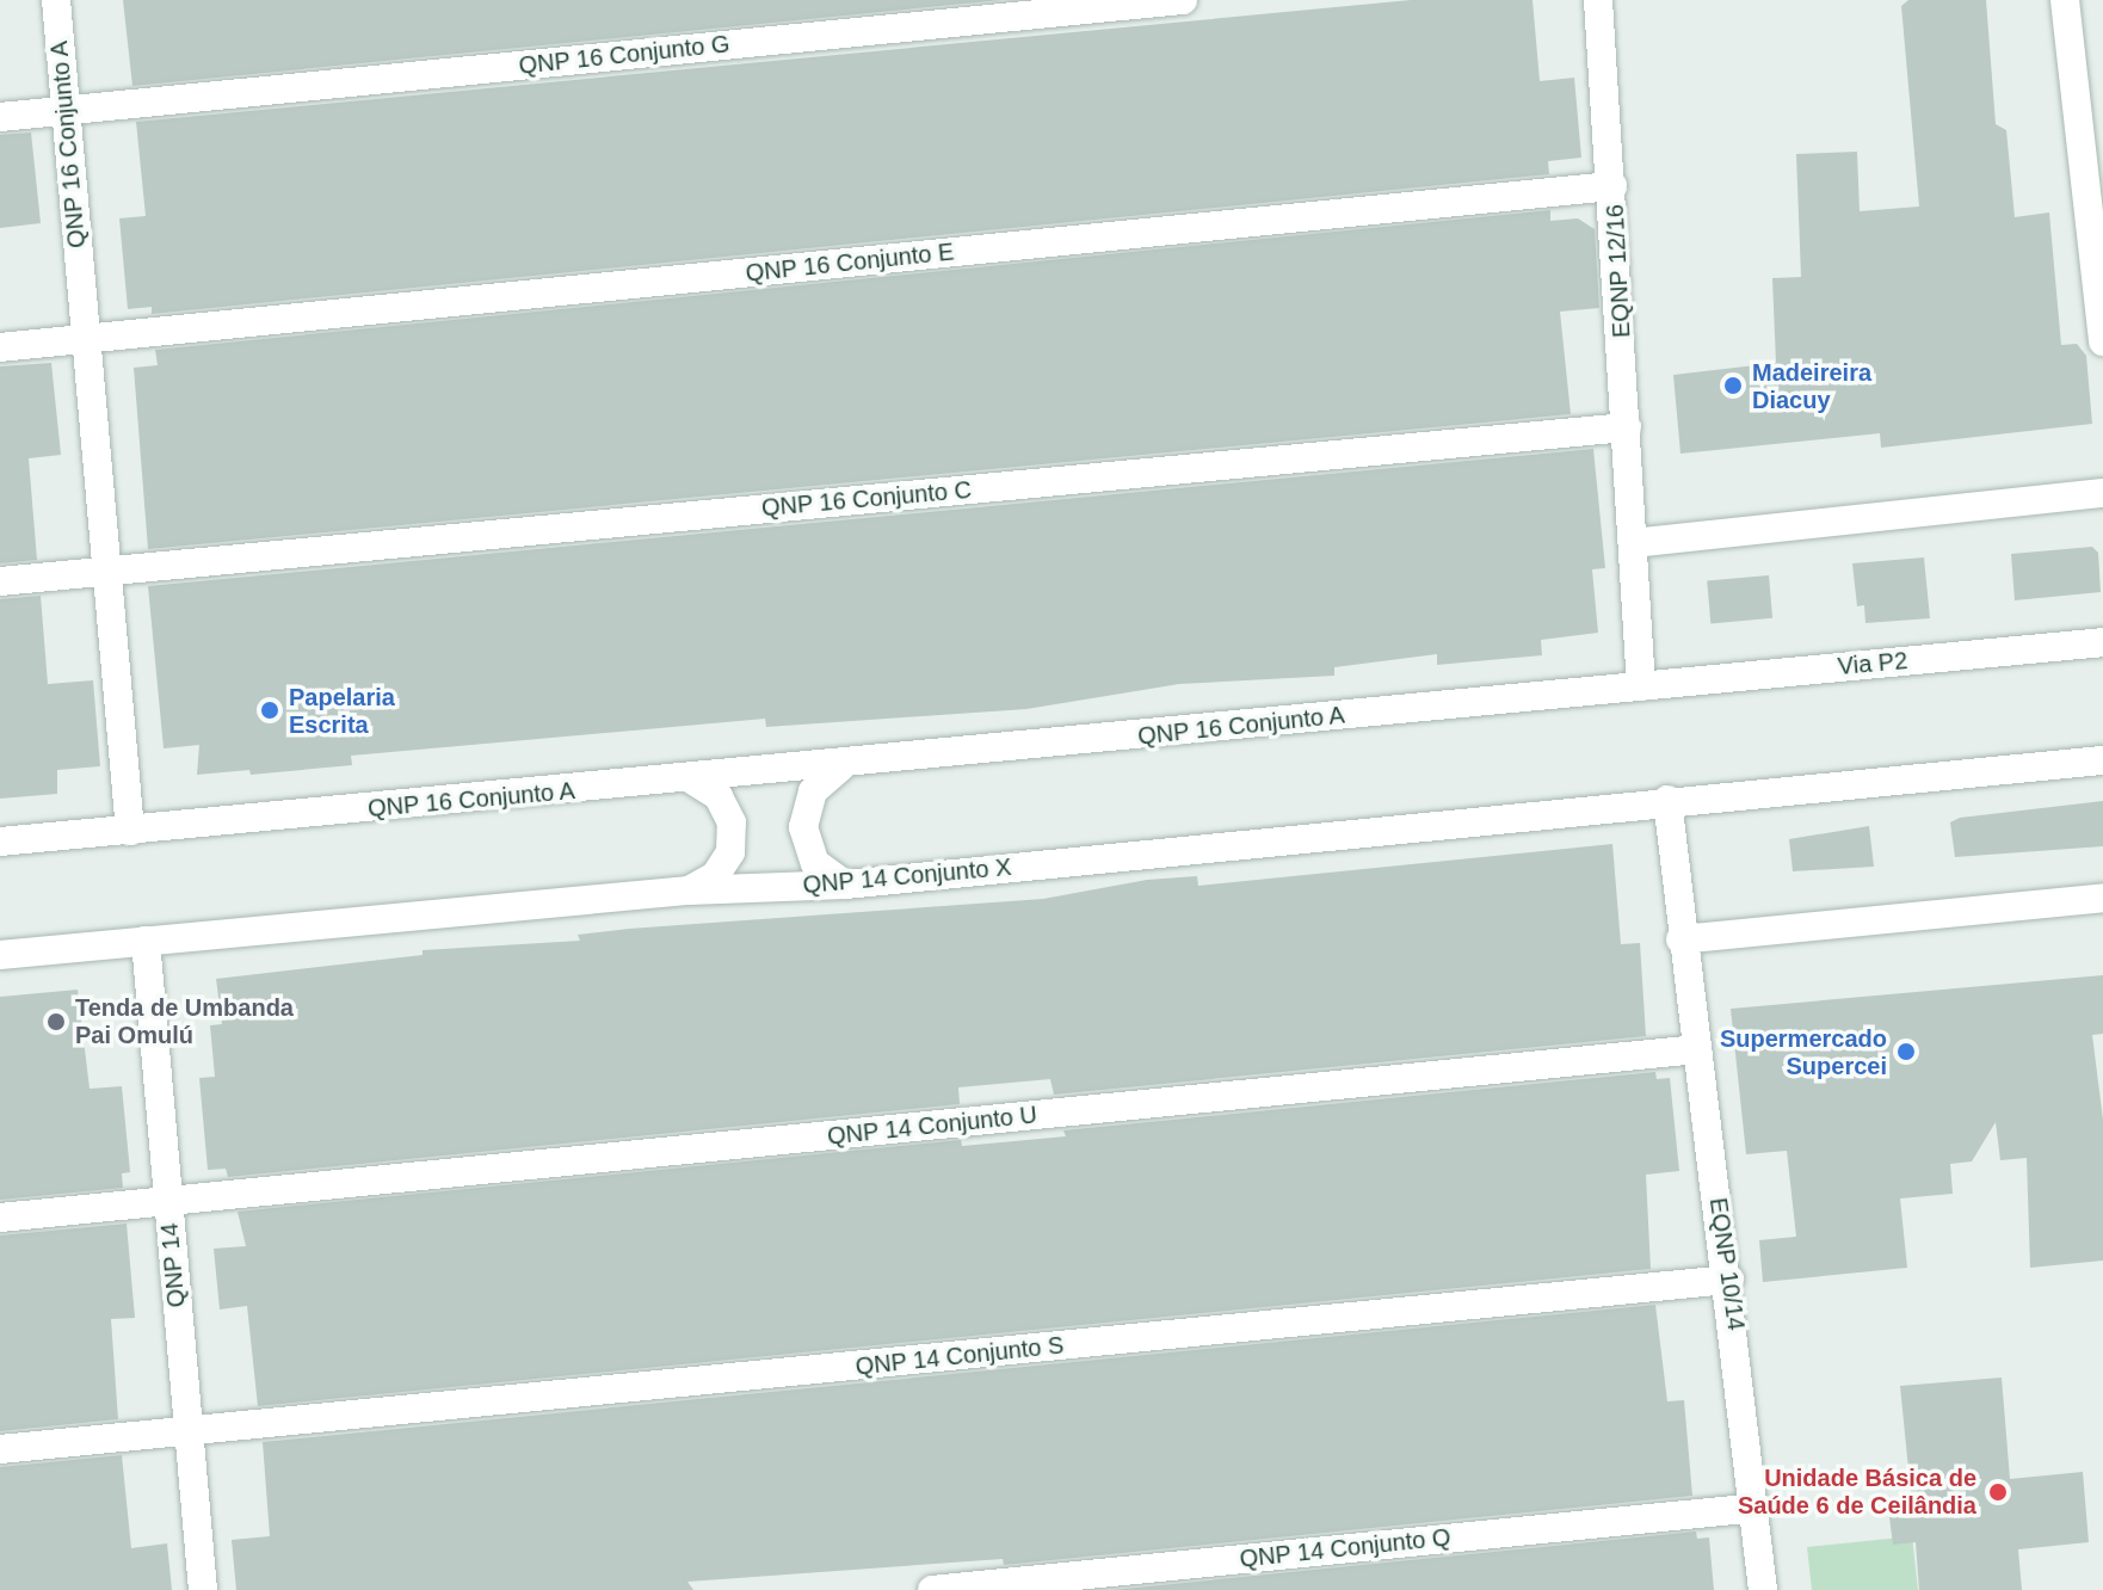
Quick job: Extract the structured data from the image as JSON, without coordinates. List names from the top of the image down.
{
  "streets": {
    "street": [
      "QNP 16 Conjunto G",
      "QNP 16 Conjunto A",
      "QNP 16 Conjunto E",
      "EQNP 12/16",
      "QNP 16 Conjunto C",
      "Via P2",
      "QNP 14 Conjunto X",
      "QNP 14 Conjunto U",
      "EQNP 10/14",
      "QNP 14",
      "QNP 14 Conjunto S",
      "QNP 14 Conjunto Q"
    ]
  },
  "crossings": [
    ["QNP 16 Conjunto G", "QNP 16 Conjunto A"],
    ["QNP 16 Conjunto A", "QNP 16 Conjunto E"],
    ["QNP 16 Conjunto A", "EQNP 12/16"],
    ["QNP 16 Conjunto A", "QNP 16 Conjunto C"],
    ["QNP 16 Conjunto A", "Via P2"],
    ["QNP 16 Conjunto E", "EQNP 12/16"],
    ["EQNP 12/16", "QNP 16 Conjunto C"],
    ["EQNP 12/16", "Via P2"],
    ["QNP 14 Conjunto X", "EQNP 10/14"],
    ["QNP 14 Conjunto X", "QNP 14"],
    ["QNP 14 Conjunto U", "EQNP 10/14"],
    ["QNP 14 Conjunto U", "QNP 14"],
    ["EQNP 10/14", "QNP 14 Conjunto S"],
    ["EQNP 10/14", "QNP 14 Conjunto Q"],
    ["QNP 14", "QNP 14 Conjunto S"]
  ],
  "places": [
    "Madeireira Diacuy",
    "Papelaria Escrita",
    "Tenda de Umbanda Pai Omulú",
    "Supermercado Supercei",
    "Unidade Básica de Saúde 6 de Ceilândia"
  ]
}
